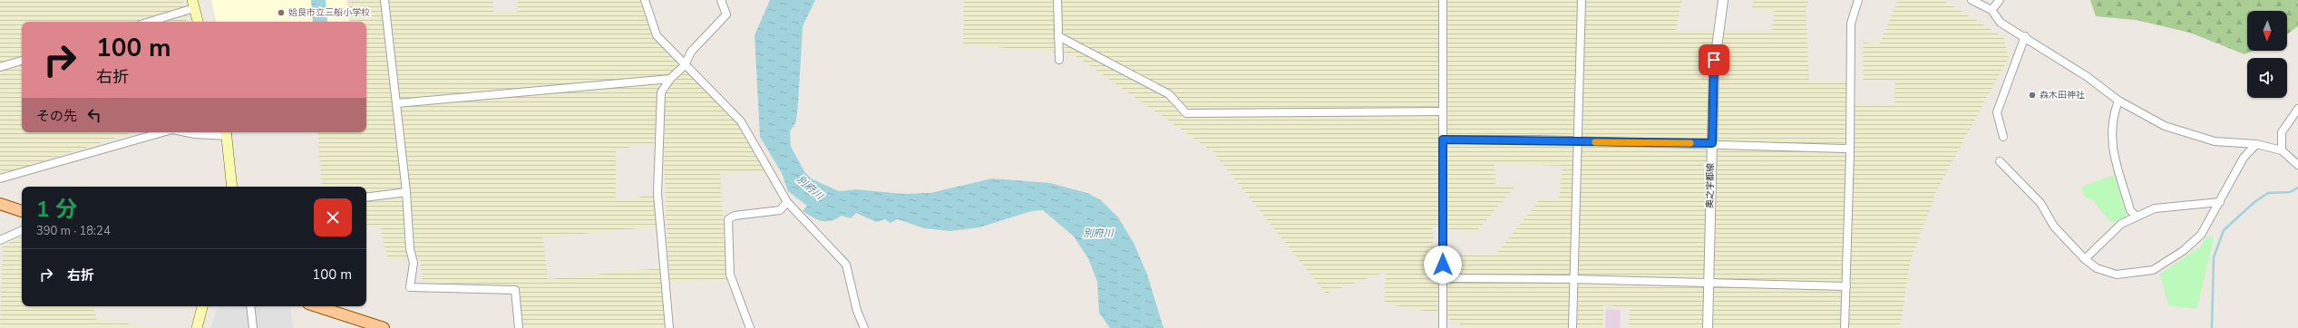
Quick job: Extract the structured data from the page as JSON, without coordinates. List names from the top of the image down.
{
  "streets": {
    "street": ["奥之宇都線"]
  },
  "water": ["別府川"],
  "places": ["姶良市立三船小学校", "森木田神社"],
  "north": "bottom",
  "page": {
    "turn": ["100 m", "右折"],
    "then": "その先",
    "heading": ["1 分", "390 m · 18:24"],
    "list": [
      {
        "name": "右折",
        "value": "100 m"
      }
    ]
  }
}
